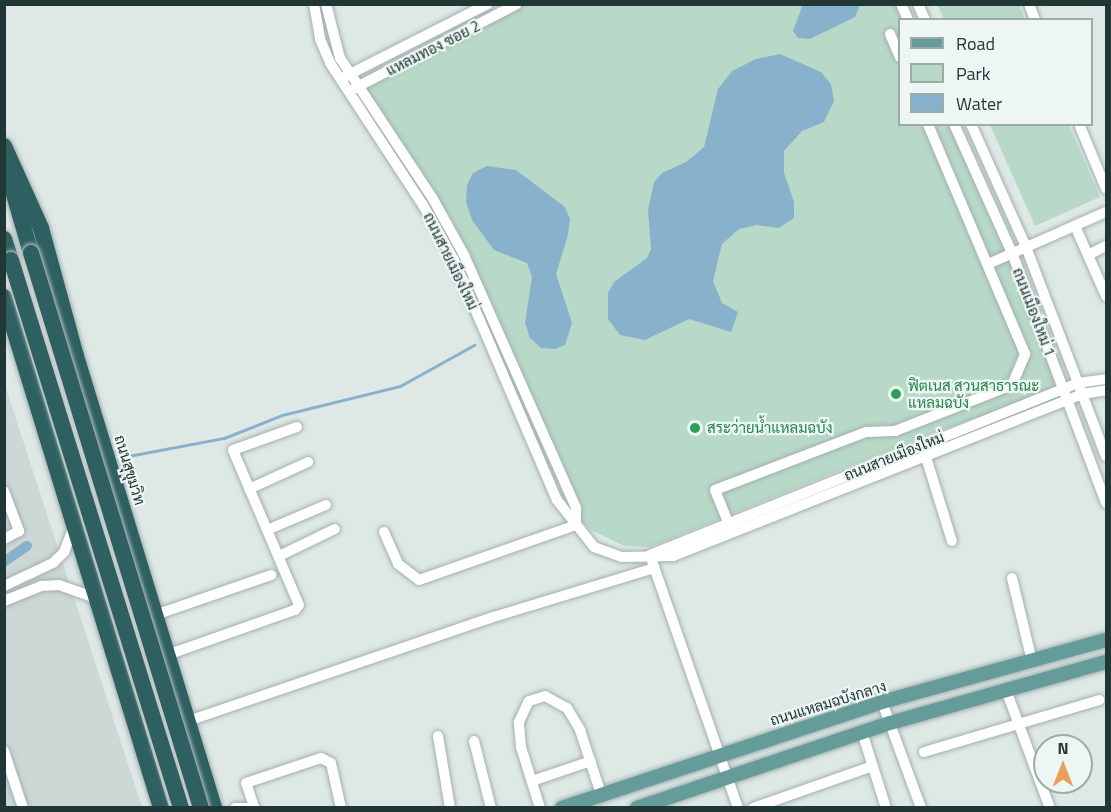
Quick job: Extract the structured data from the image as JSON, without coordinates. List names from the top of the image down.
{
  "streets": {
    "highway": ["ถนนสุขุมวิท"],
    "main road": ["ถนนแหลมฉบังกลาง"],
    "street": ["แหลมทอง ซอย 2", "ถนนสายเมืองใหม่", "ถนนเมืองใหม่ 1"]
  },
  "crossings": [
    ["แหลมทอง ซอย 2", "ถนนสายเมืองใหม่"],
    ["ถนนสายเมืองใหม่", "ถนนเมืองใหม่ 1"]
  ],
  "places": ["ฟิตเนส สวนสาธารณะ แหลมฉบัง", "สระว่ายน้ำแหลมฉบัง"],
  "legend": ["Road", "Park", "Water"],
  "north": "top"
}
